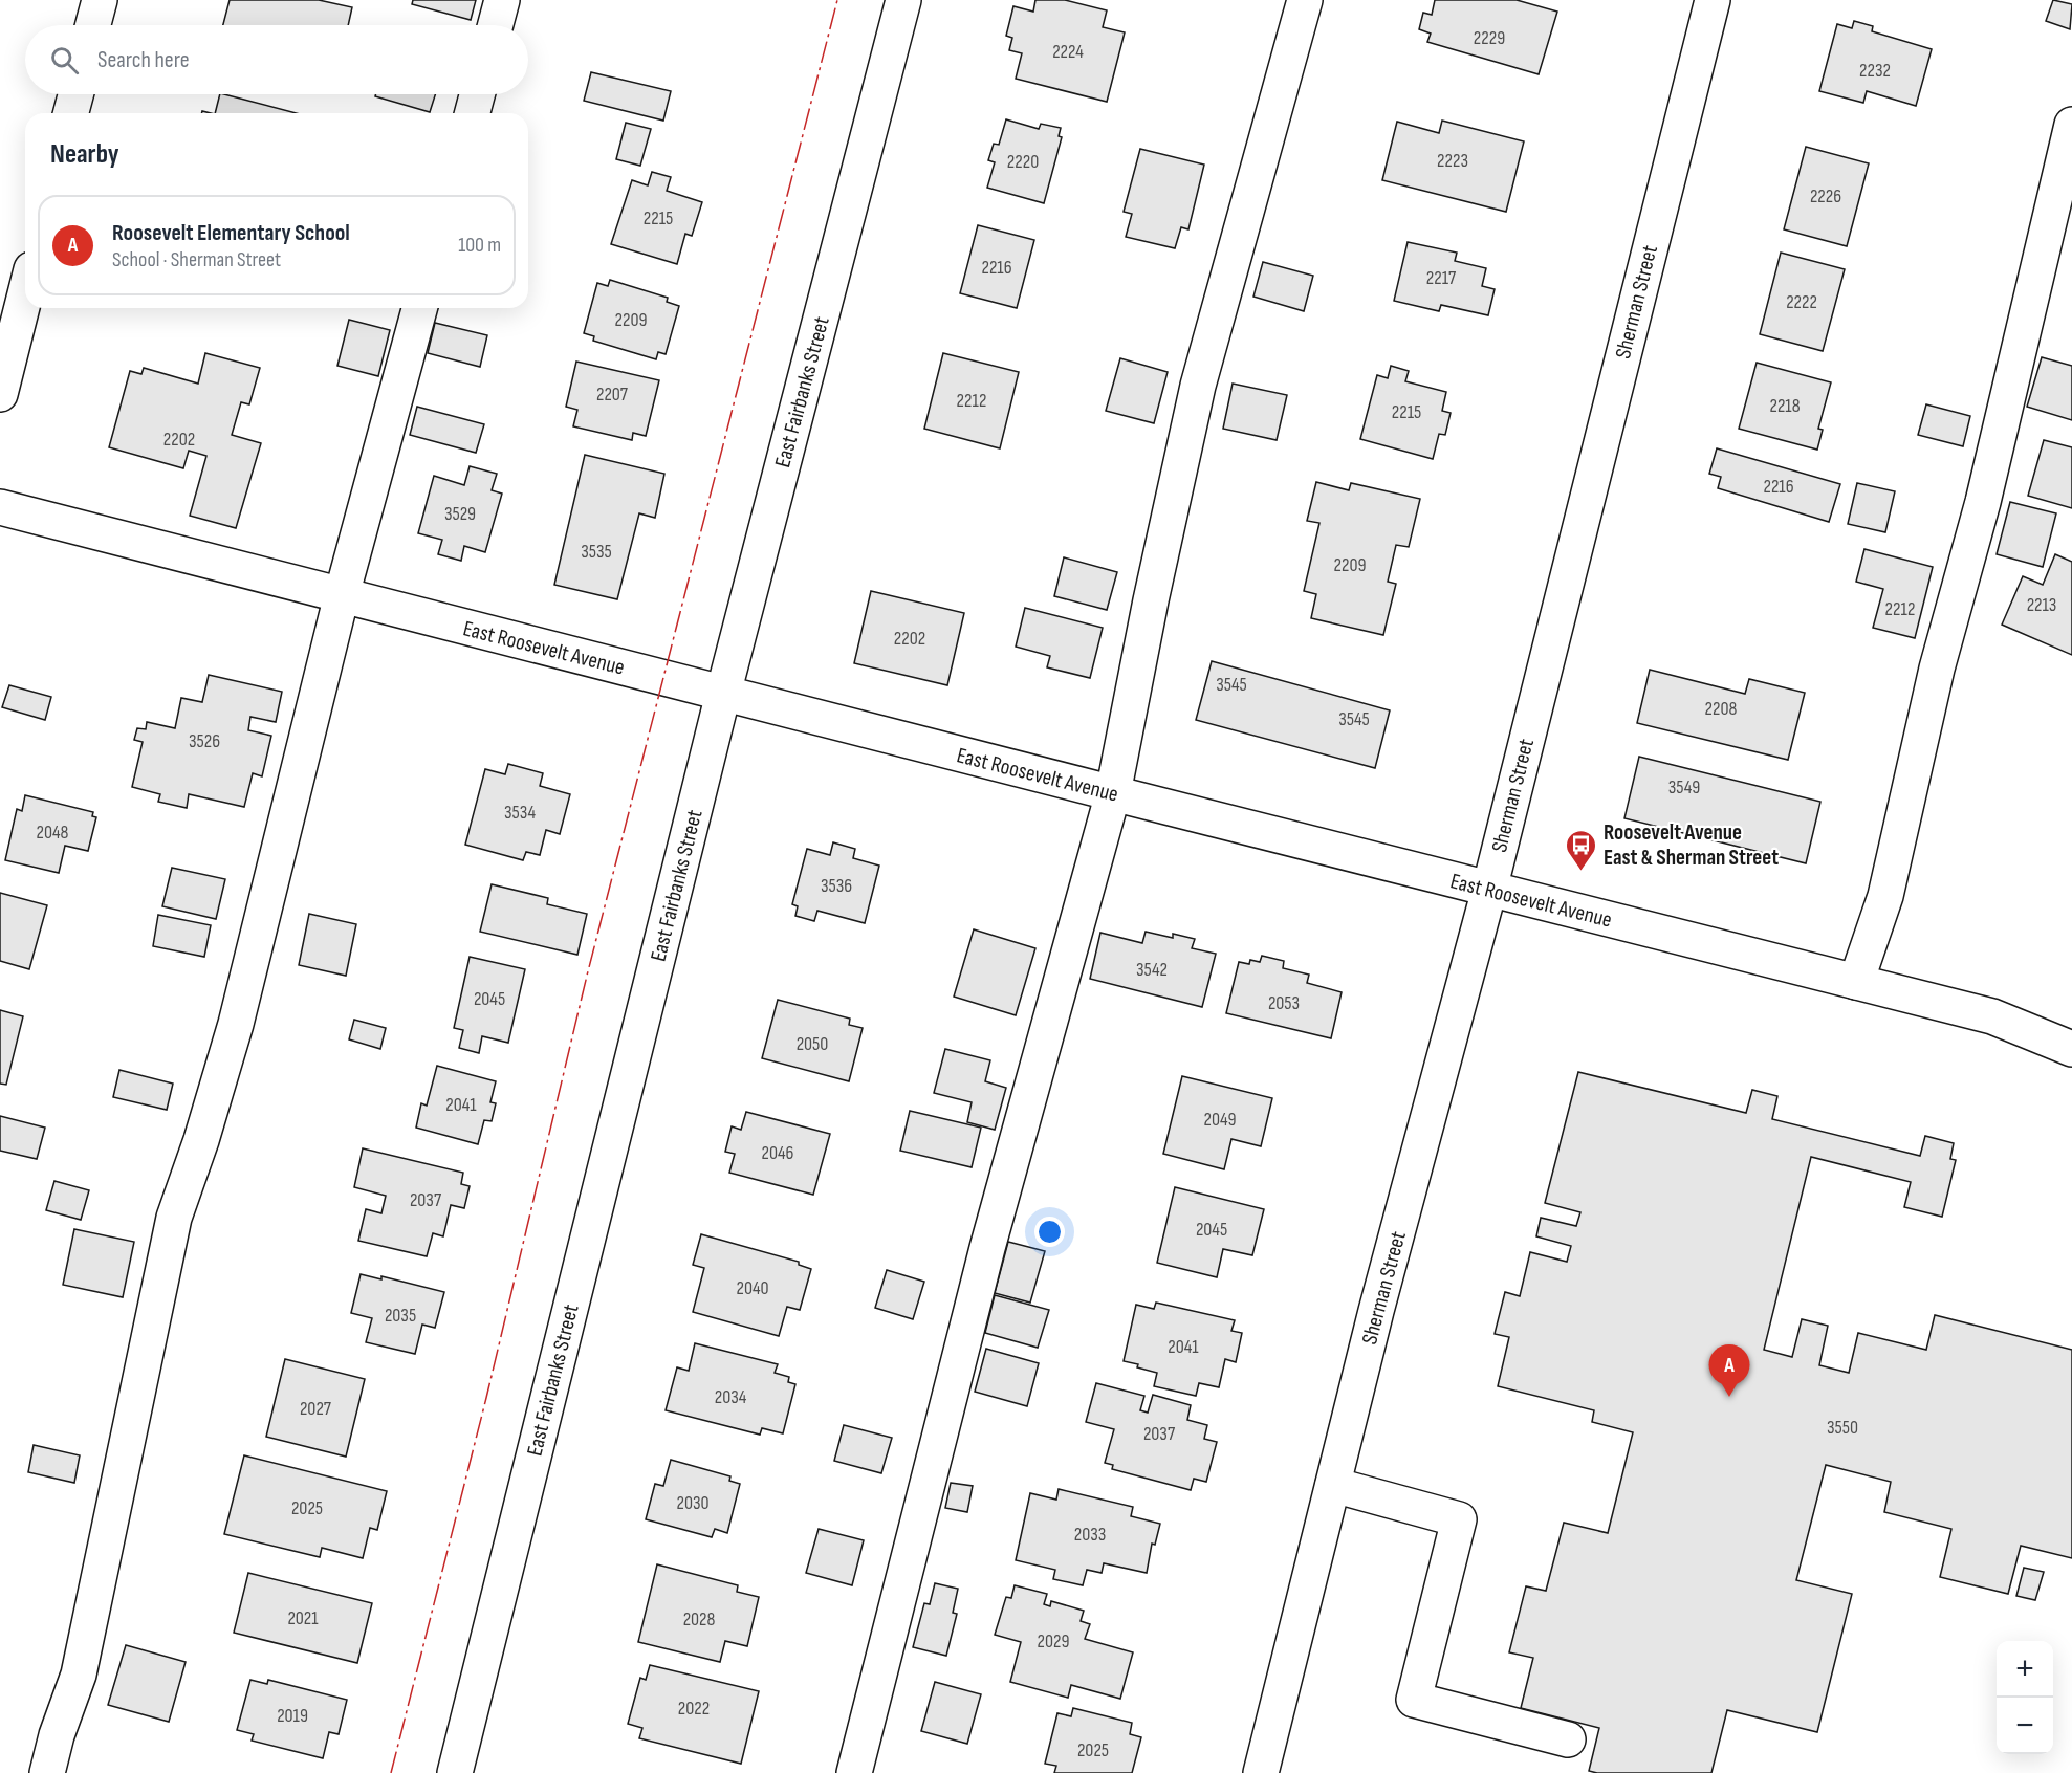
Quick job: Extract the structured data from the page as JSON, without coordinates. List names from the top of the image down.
{
  "streets": {
    "street": ["Sherman Street", "East Fairbanks Street", "East Roosevelt Avenue"]
  },
  "crossings": [
    ["Sherman Street", "East Roosevelt Avenue"],
    ["East Fairbanks Street", "East Roosevelt Avenue"]
  ],
  "places": {
    "bus stop": ["Roosevelt Avenue East & Sherman Street"]
  },
  "house_numbers": [
    "2229",
    "2224",
    "2232",
    "2223",
    "2220",
    "2226",
    "2215",
    "2216",
    "2217",
    "2222",
    "2209",
    "2207",
    "2212",
    "2218",
    "2215",
    "2202",
    "2216",
    "3529",
    "3535",
    "2209",
    "2213",
    "2212",
    "2202",
    "3545",
    "2208",
    "3545",
    "3526",
    "3549",
    "3534",
    "2048",
    "3536",
    "3542",
    "2045",
    "2053",
    "2050",
    "2041",
    "2049",
    "2046",
    "2037",
    "2045",
    "2040",
    "2035",
    "2041",
    "2034",
    "2027",
    "3550",
    "2037",
    "2030",
    "2025",
    "2033",
    "2021",
    "2028",
    "2029",
    "2022",
    "2019",
    "2025"
  ],
  "page": {
    "search": "Search here",
    "heading": "Nearby",
    "list": [
      {
        "mark": "A",
        "name": "Roosevelt Elementary School",
        "note": "School · Sherman Street",
        "value": "100 m"
      }
    ],
    "pins": "A",
    "map_buttons": ["+", "−"]
  }
}
